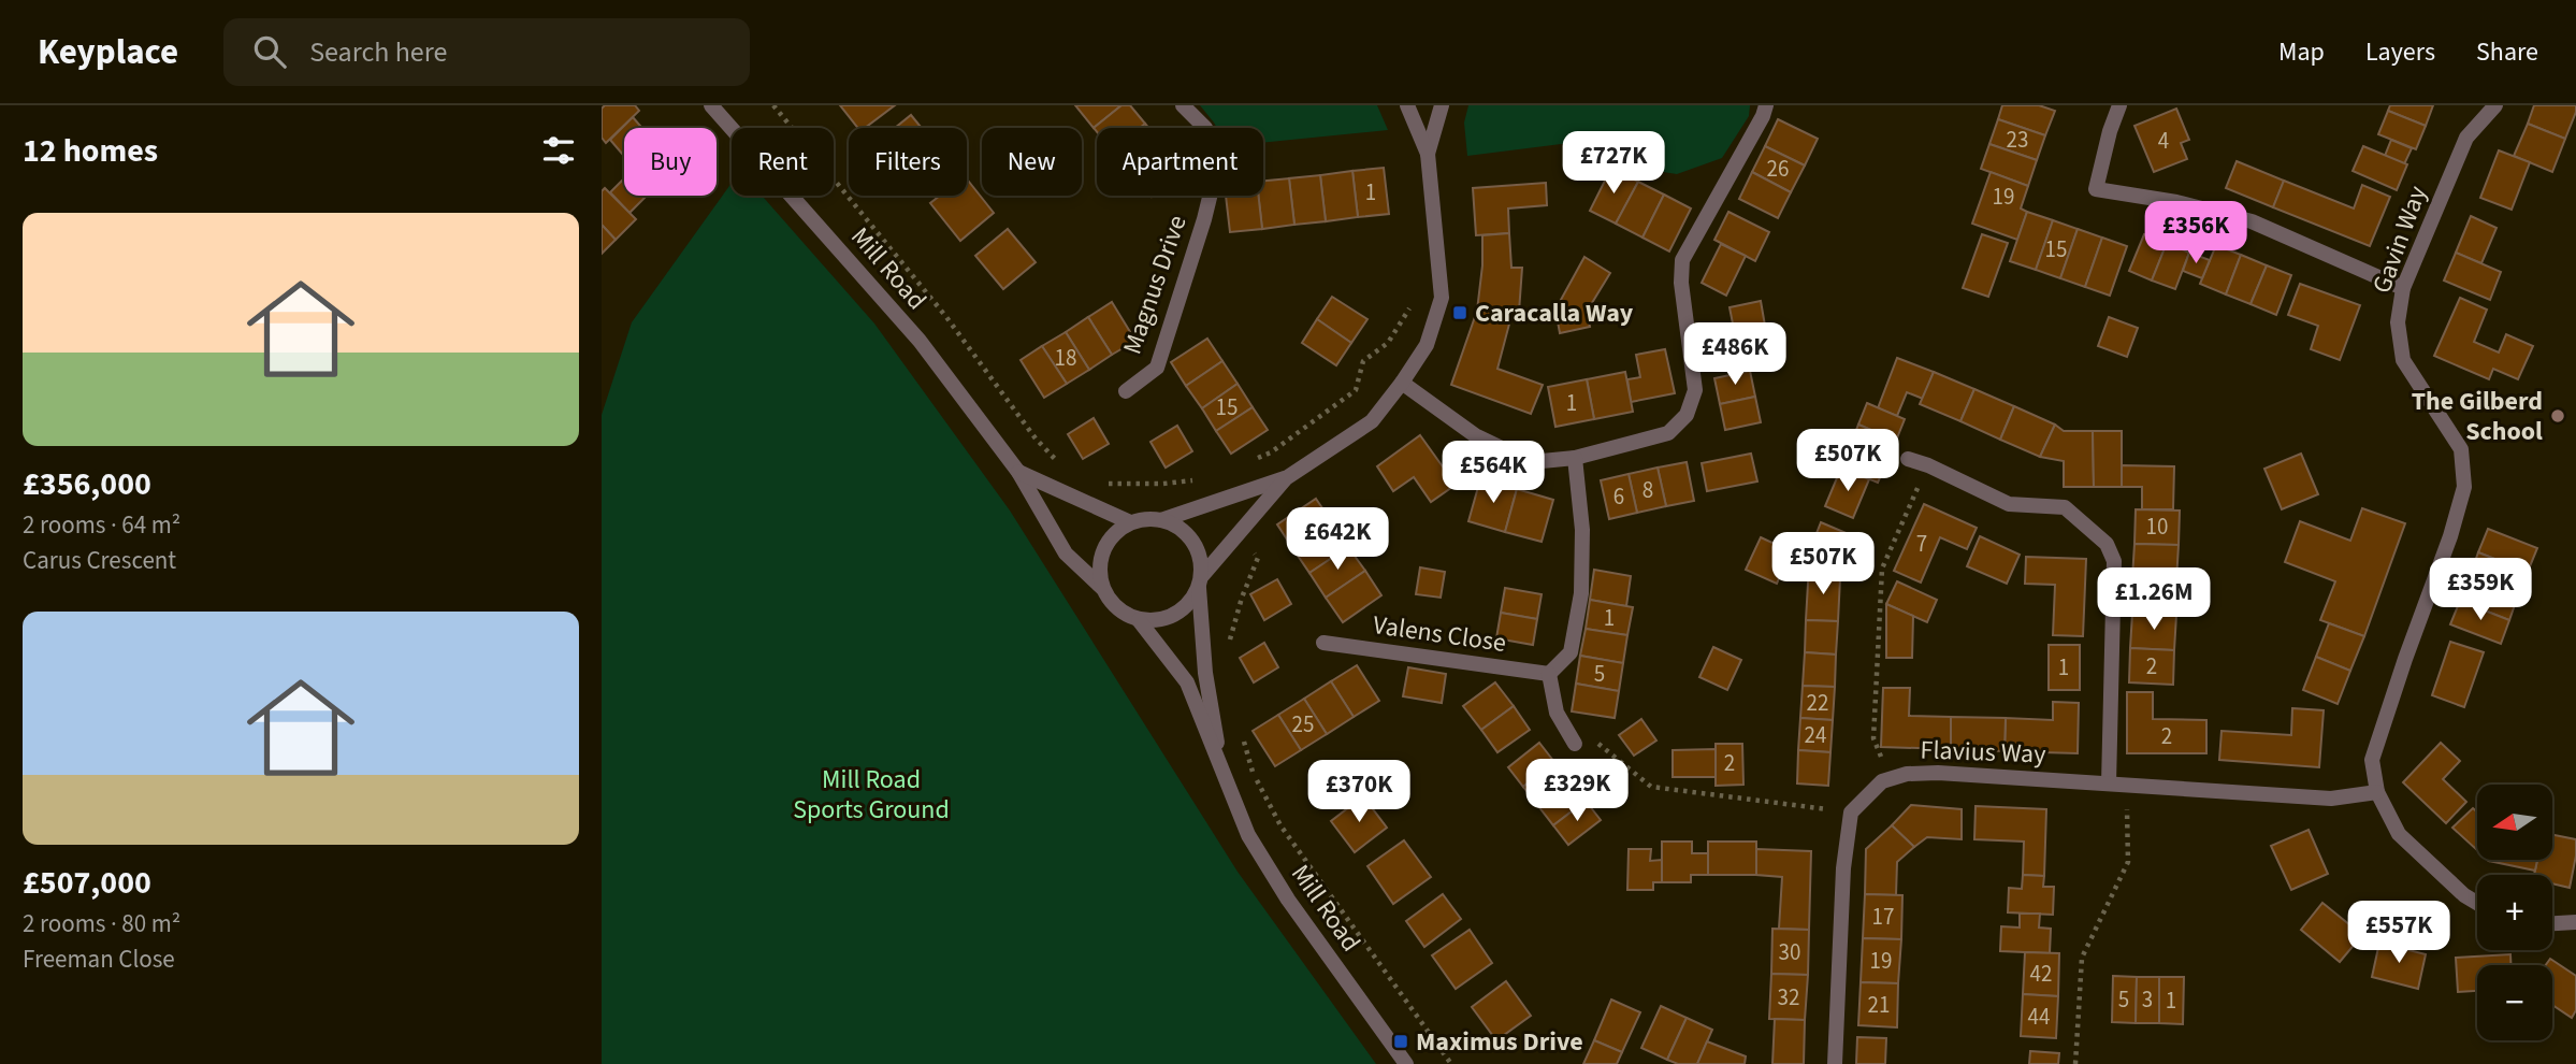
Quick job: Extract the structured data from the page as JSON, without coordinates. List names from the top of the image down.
{
  "streets": {
    "street": [
      "Gavin Way",
      "Mill Road",
      "Magnus Drive",
      "Valens Close",
      "Flavius Way"
    ]
  },
  "crossings": [
    ["Gavin Way", "Flavius Way"]
  ],
  "parks": ["Mill Road Sports Ground"],
  "places": {
    "transit": ["Caracalla Way", "Maximus Drive"],
    "other": ["The Gilberd School"]
  },
  "house_numbers": [
    "23",
    "4",
    "26",
    "1",
    "19",
    "15",
    "18",
    "1",
    "15",
    "8",
    "6",
    "10",
    "7",
    "1",
    "2",
    "1",
    "5",
    "22",
    "25",
    "24",
    "2",
    "2",
    "17",
    "30",
    "19",
    "42",
    "32",
    "5",
    "3",
    "1",
    "21",
    "44"
  ],
  "north": "left",
  "page": {
    "header": "Keyplace",
    "search": "Search here",
    "nav": ["Map", "Layers", "Share"],
    "heading": "12 homes",
    "chip": [
      "Buy",
      "Rent",
      "Filters",
      "New",
      "Apartment"
    ],
    "price": [
      "£727K",
      "£356K",
      "£486K",
      "£507K",
      "£564K",
      "£642K",
      "£507K",
      "£359K",
      "£1.26M",
      "£329K",
      "£370K",
      "£557K"
    ],
    "list": [
      {
        "name": "£356,000",
        "note": "2 rooms · 64 m² · Carus Crescent"
      },
      {
        "name": "£507,000",
        "note": "2 rooms · 80 m² · Freeman Close"
      }
    ],
    "map_buttons": ["+", "−"]
  }
}
